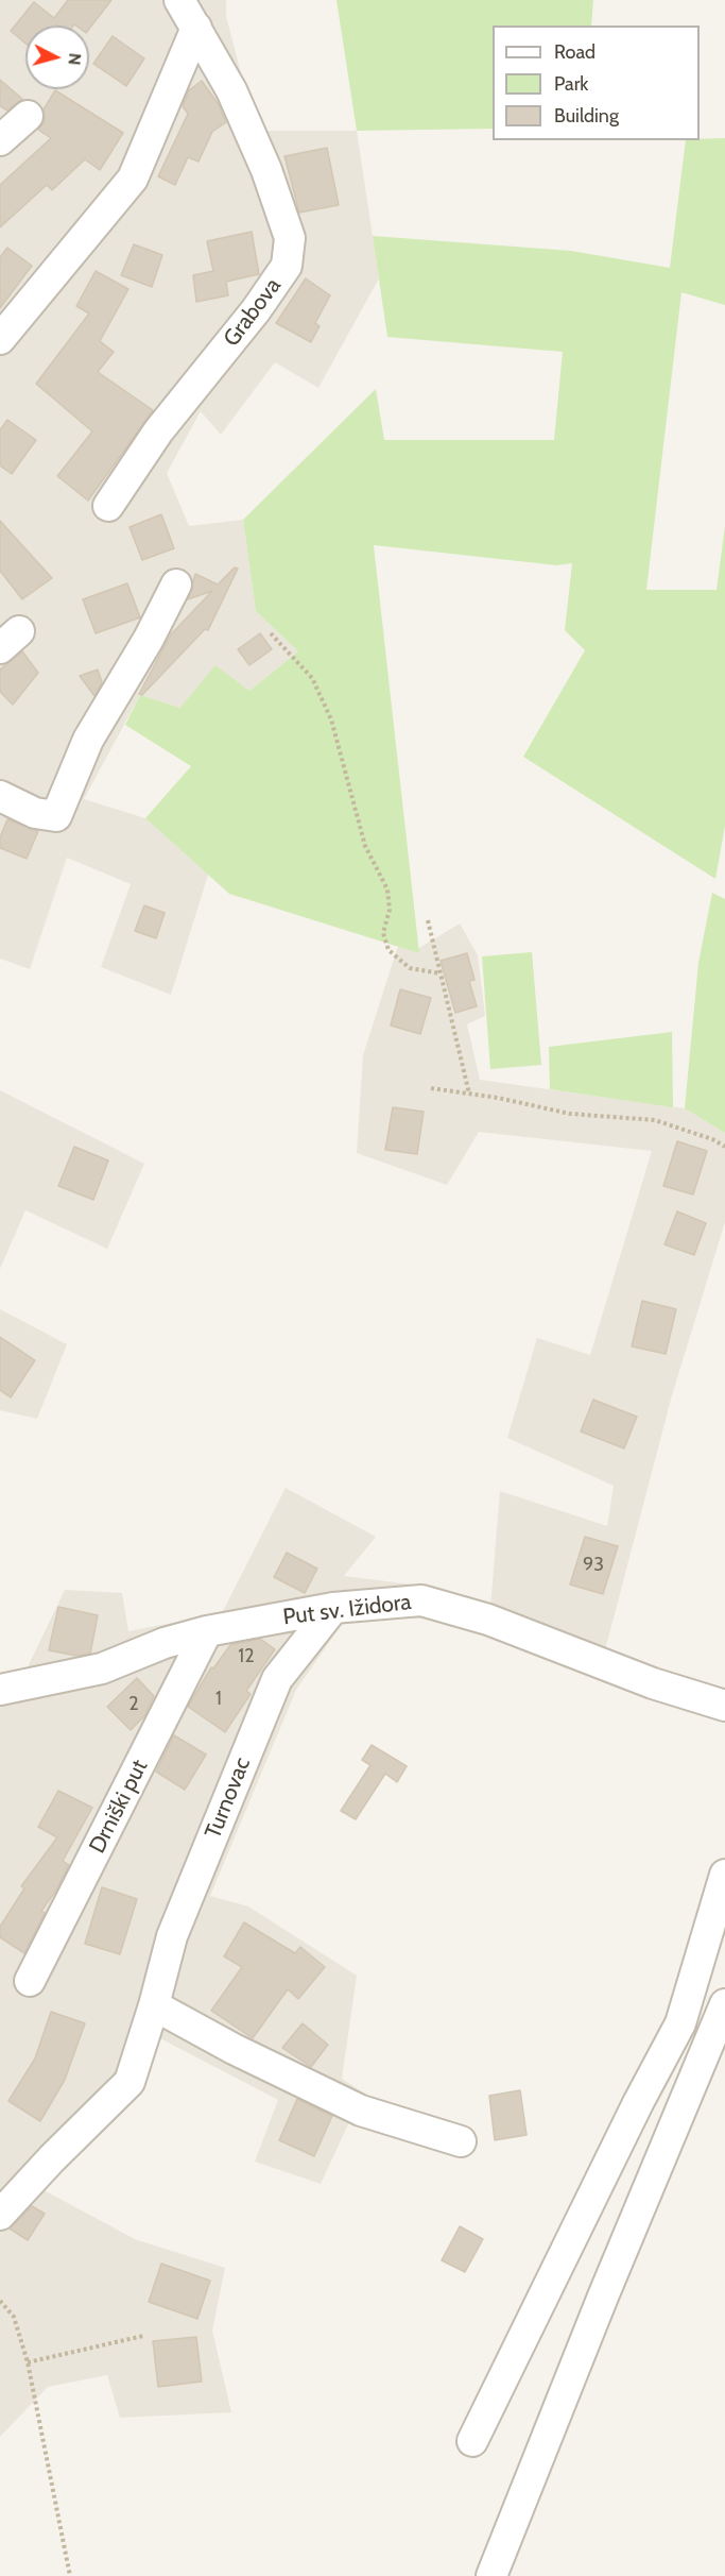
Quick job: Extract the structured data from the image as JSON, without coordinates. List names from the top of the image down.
{
  "streets": {
    "street": [
      "Grabova",
      "Put sv. Ižidora",
      "Turnovac",
      "Drniški put"
    ]
  },
  "crossings": [
    ["Put sv. Ižidora", "Turnovac"],
    ["Put sv. Ižidora", "Drniški put"]
  ],
  "house_numbers": [
    "93",
    "12",
    "1",
    "2"
  ],
  "legend": ["Road", "Park", "Building"],
  "north": "right"
}
